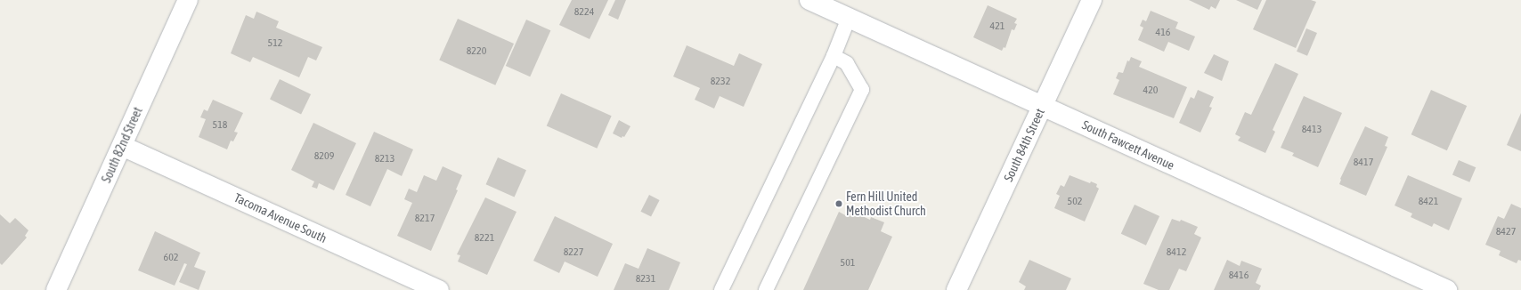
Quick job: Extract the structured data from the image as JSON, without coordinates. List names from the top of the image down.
{
  "streets": {
    "street": [
      "South 82nd Street",
      "South 84th Street",
      "South Fawcett Avenue",
      "Tacoma Avenue South"
    ]
  },
  "crossings": [
    ["South 82nd Street", "Tacoma Avenue South"],
    ["South 84th Street", "South Fawcett Avenue"]
  ],
  "places": ["Fern Hill United Methodist Church"],
  "house_numbers": [
    "8224",
    "421",
    "416",
    "512",
    "8220",
    "8232",
    "420",
    "518",
    "8413",
    "8209",
    "8213",
    "8417",
    "502",
    "8421",
    "8217",
    "8427",
    "8221",
    "8227",
    "8412",
    "602",
    "501",
    "8416",
    "8231"
  ]
}
